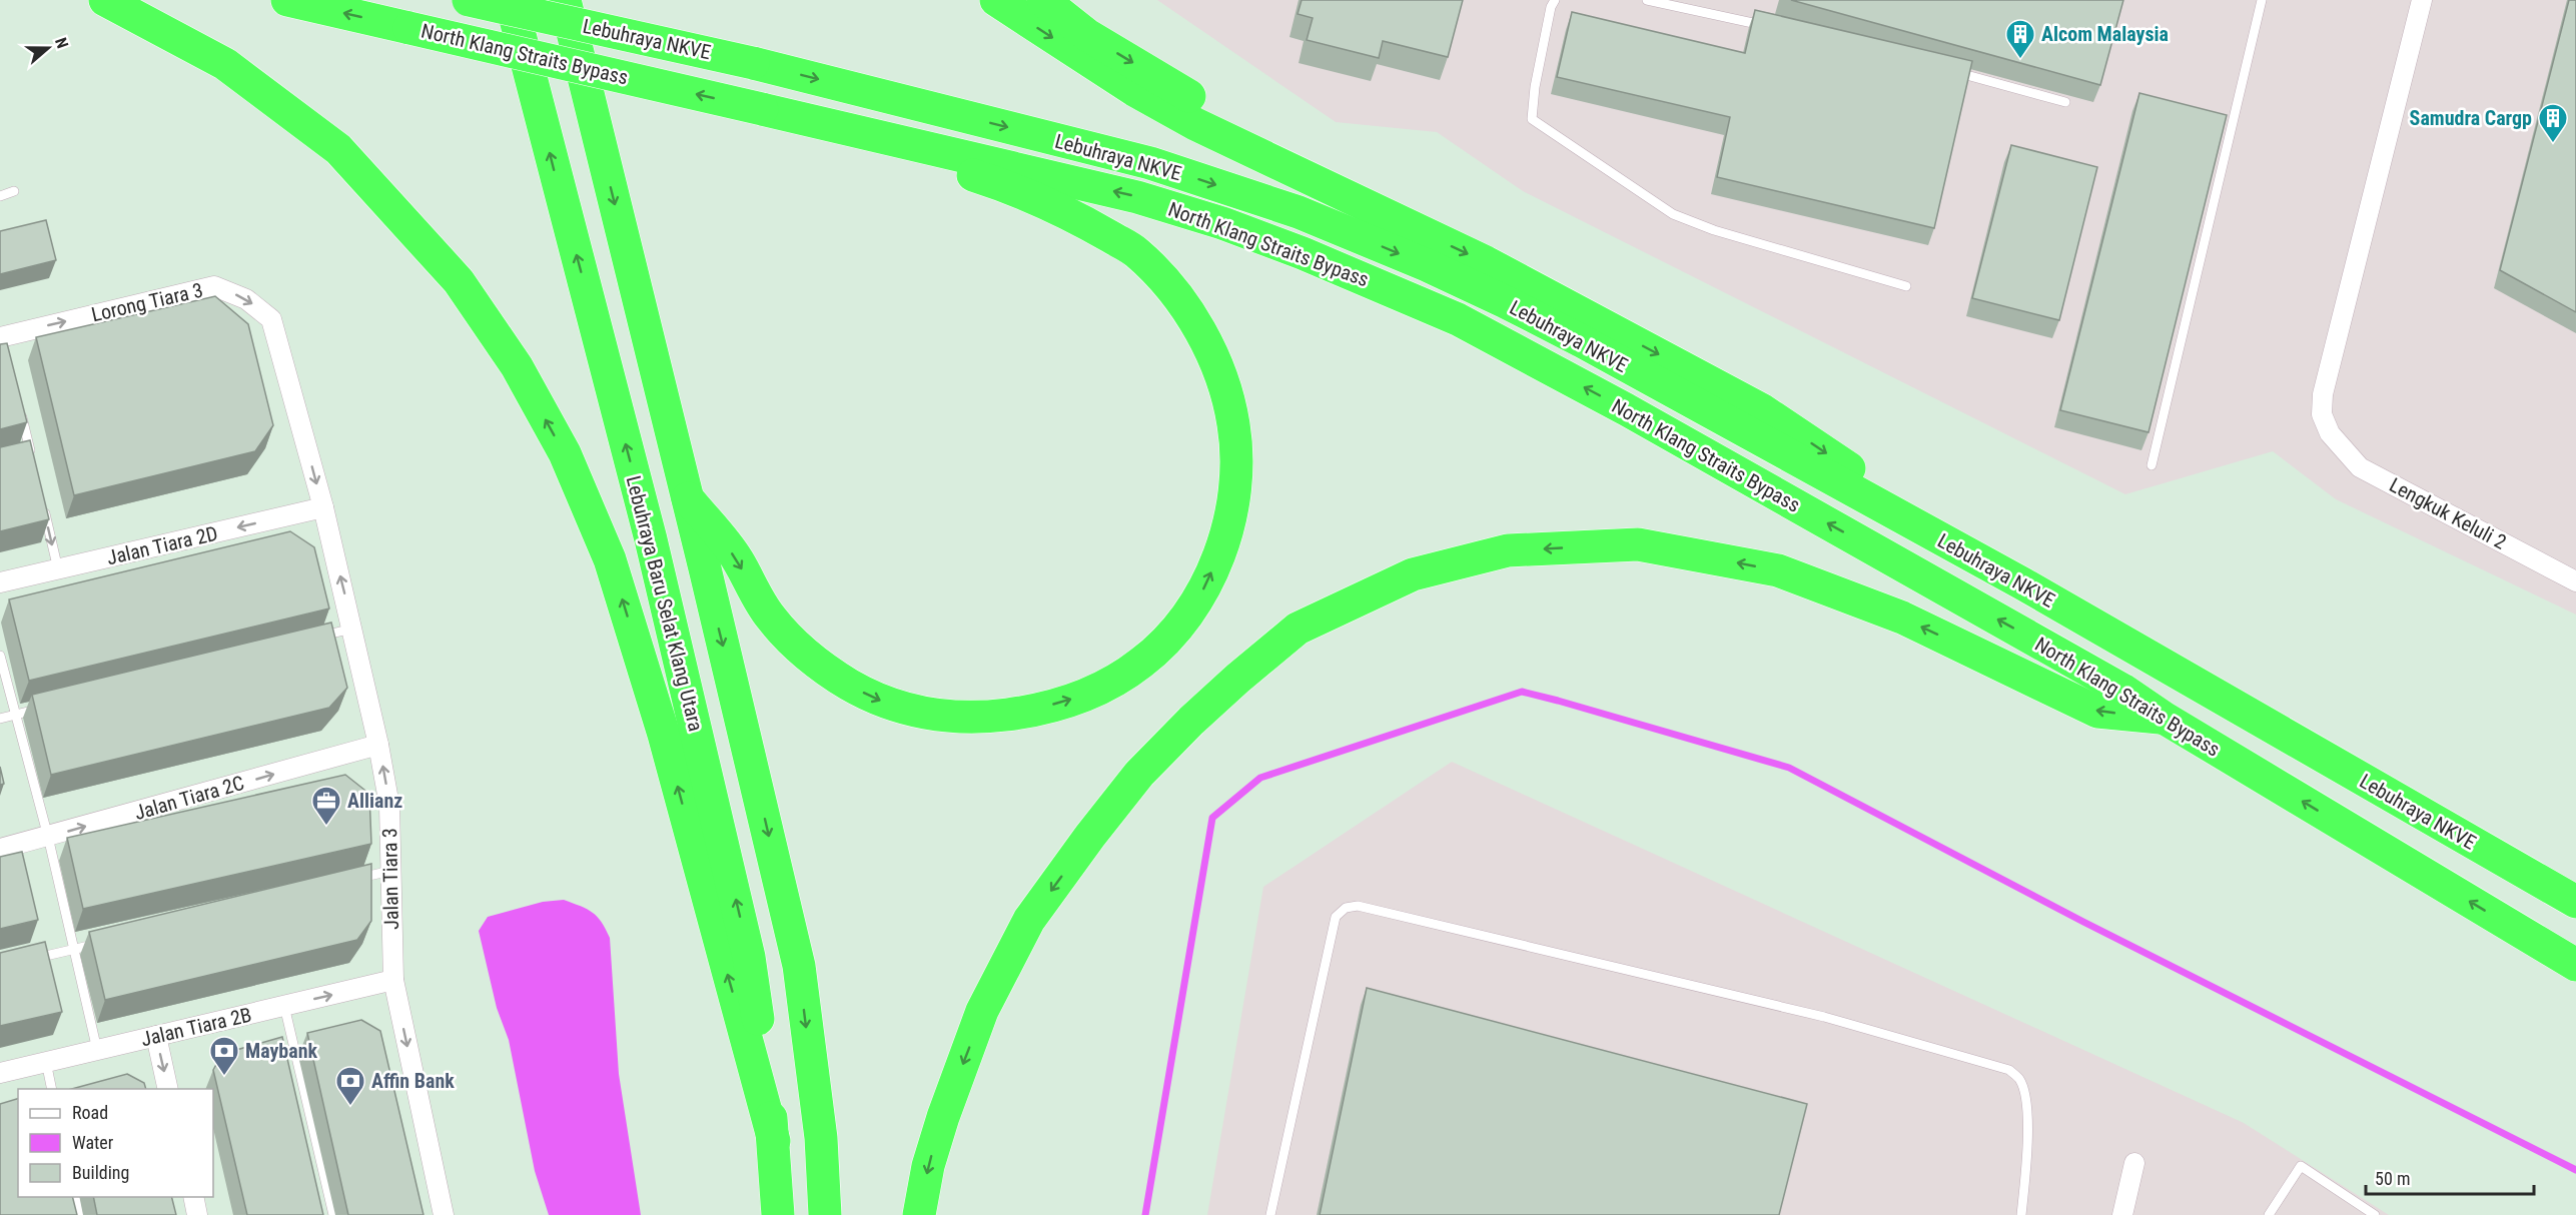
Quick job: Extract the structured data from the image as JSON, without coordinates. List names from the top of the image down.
{
  "streets": {
    "highway": ["Lebuhraya NKVE", "North Klang Straits Bypass", "Lebuhraya Baru Selat Klang Utara"],
    "street": [
      "Lorong Tiara 3",
      "Lengkuk Keluli 2",
      "Jalan Tiara 2D",
      "Jalan Tiara 2C",
      "Jalan Tiara 3",
      "Jalan Tiara 2B"
    ]
  },
  "crossings": [
    ["Lorong Tiara 3", "Jalan Tiara 2D"],
    ["Lorong Tiara 3", "Jalan Tiara 3"],
    ["Jalan Tiara 2D", "Jalan Tiara 3"],
    ["Jalan Tiara 2C", "Jalan Tiara 3"],
    ["Jalan Tiara 3", "Jalan Tiara 2B"]
  ],
  "one_way": ["Jalan Tiara 2D", "Jalan Tiara 2C"],
  "places": {
    "building": ["Alcom Malaysia", "Samudra Cargp"],
    "office": ["Allianz"],
    "bank": ["Maybank", "Affin Bank"]
  },
  "legend": ["Road", "Water", "Building"],
  "scale_bar": "50 m",
  "north": "right"
}
